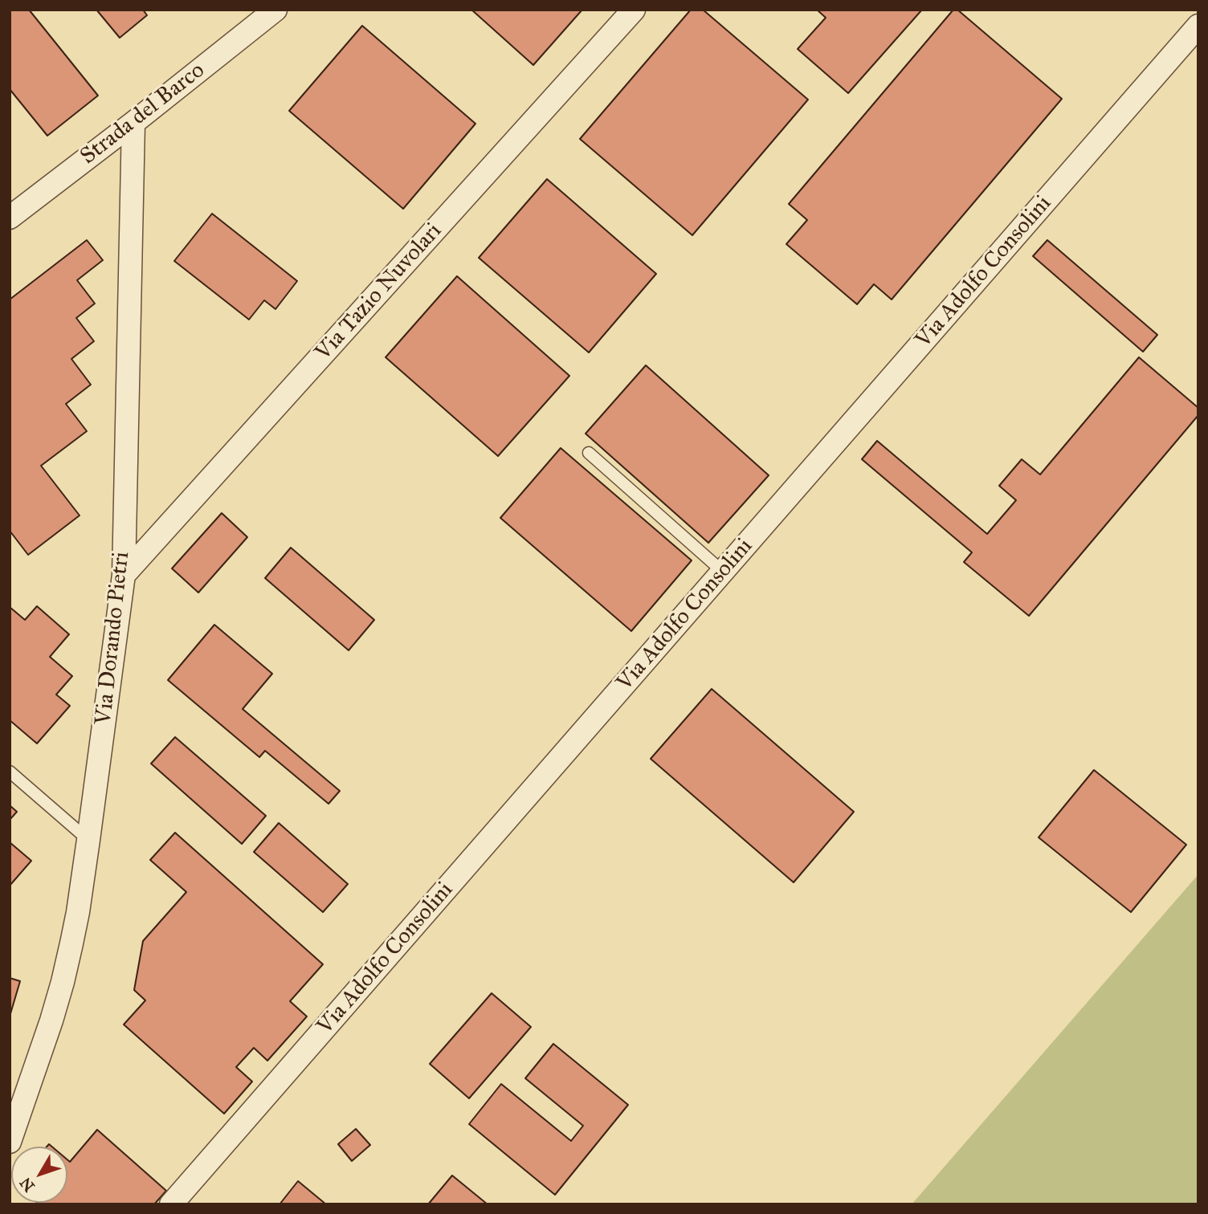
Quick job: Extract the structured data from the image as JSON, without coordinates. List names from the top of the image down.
{
  "streets": {
    "street": [
      "Strada del Barco",
      "Via Adolfo Consolini",
      "Via Tazio Nuvolari",
      "Via Dorando Pietri"
    ]
  },
  "crossings": [
    ["Strada del Barco", "Via Dorando Pietri"],
    ["Via Tazio Nuvolari", "Via Dorando Pietri"]
  ],
  "north": "bottom left"
}
